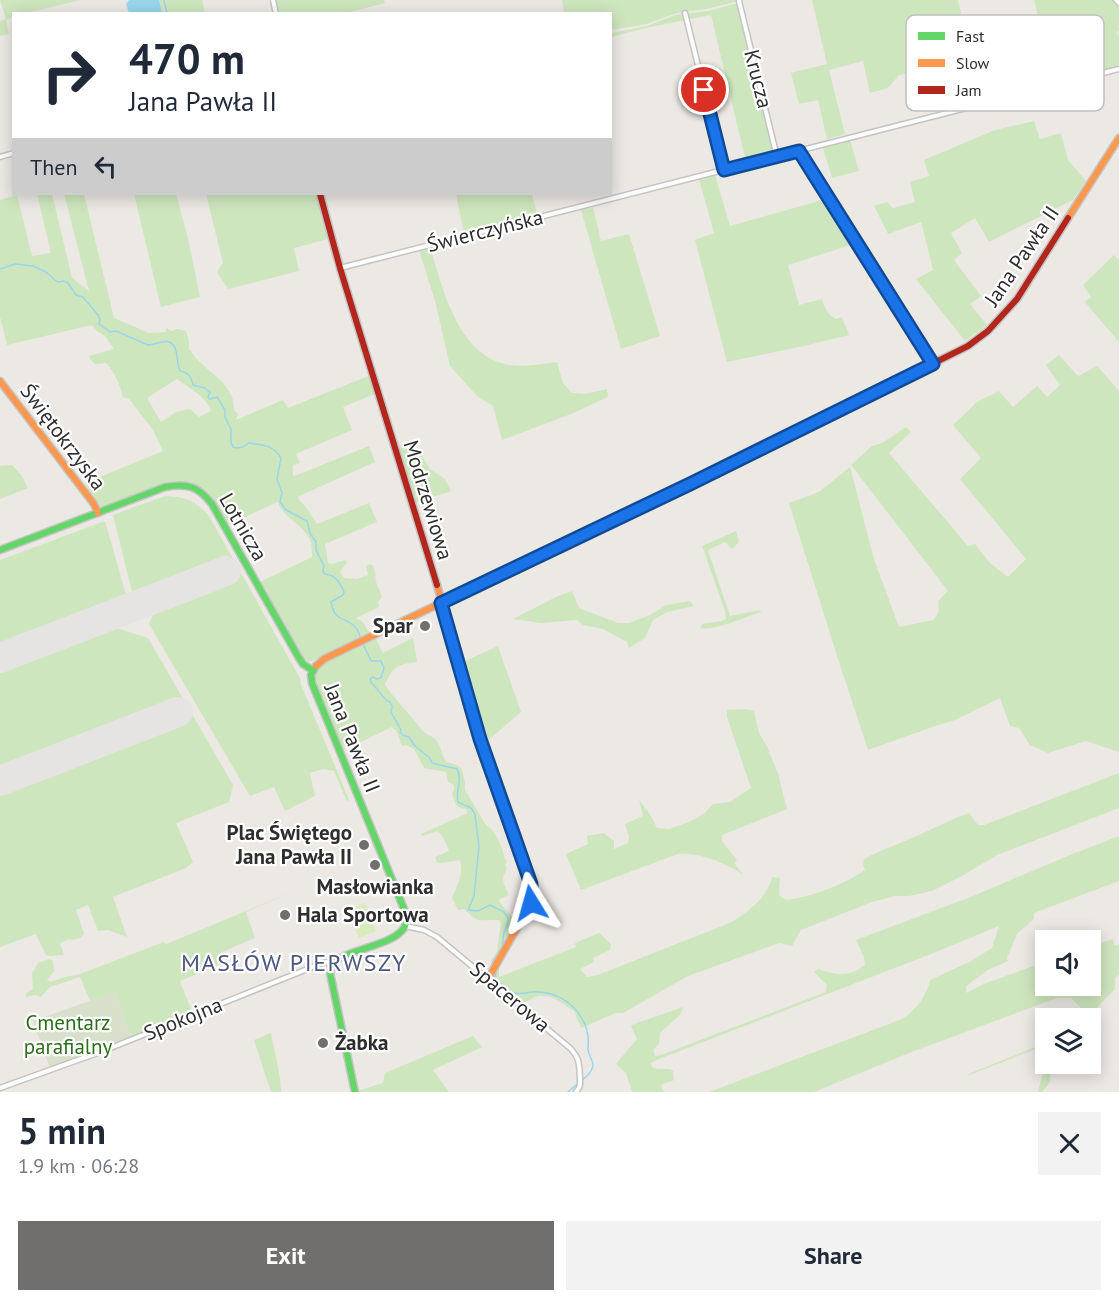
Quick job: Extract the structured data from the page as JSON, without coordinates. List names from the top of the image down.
{
  "streets": {
    "street": [
      "Krucza",
      "Świerczyńska",
      "Jana Pawła II",
      "Świętokrzyska",
      "Modrzewiowa",
      "Lotnicza",
      "Spacerowa",
      "Spokojna"
    ]
  },
  "crossings": [
    ["Krucza", "Świerczyńska"],
    ["Świerczyńska", "Modrzewiowa"],
    ["Jana Pawła II", "Modrzewiowa"],
    ["Jana Pawła II", "Lotnicza"],
    ["Jana Pawła II", "Spacerowa"],
    ["Świętokrzyska", "Lotnicza"],
    ["Modrzewiowa", "Spacerowa"]
  ],
  "districts": ["MASŁÓW PIERWSZY"],
  "parks": ["Cmentarz parafialny"],
  "places": [
    "Spar",
    "Plac Świętego Jana Pawła II",
    "Masłowianka",
    "Hala Sportowa",
    "Żabka"
  ],
  "legend": ["Fast", "Slow", "Jam"],
  "page": {
    "turn": ["470 m", "Jana Pawła II"],
    "then": "Then",
    "heading": ["5 min", "1.9 km · 06:28"],
    "buttons": ["Exit", "Share"]
  }
}
